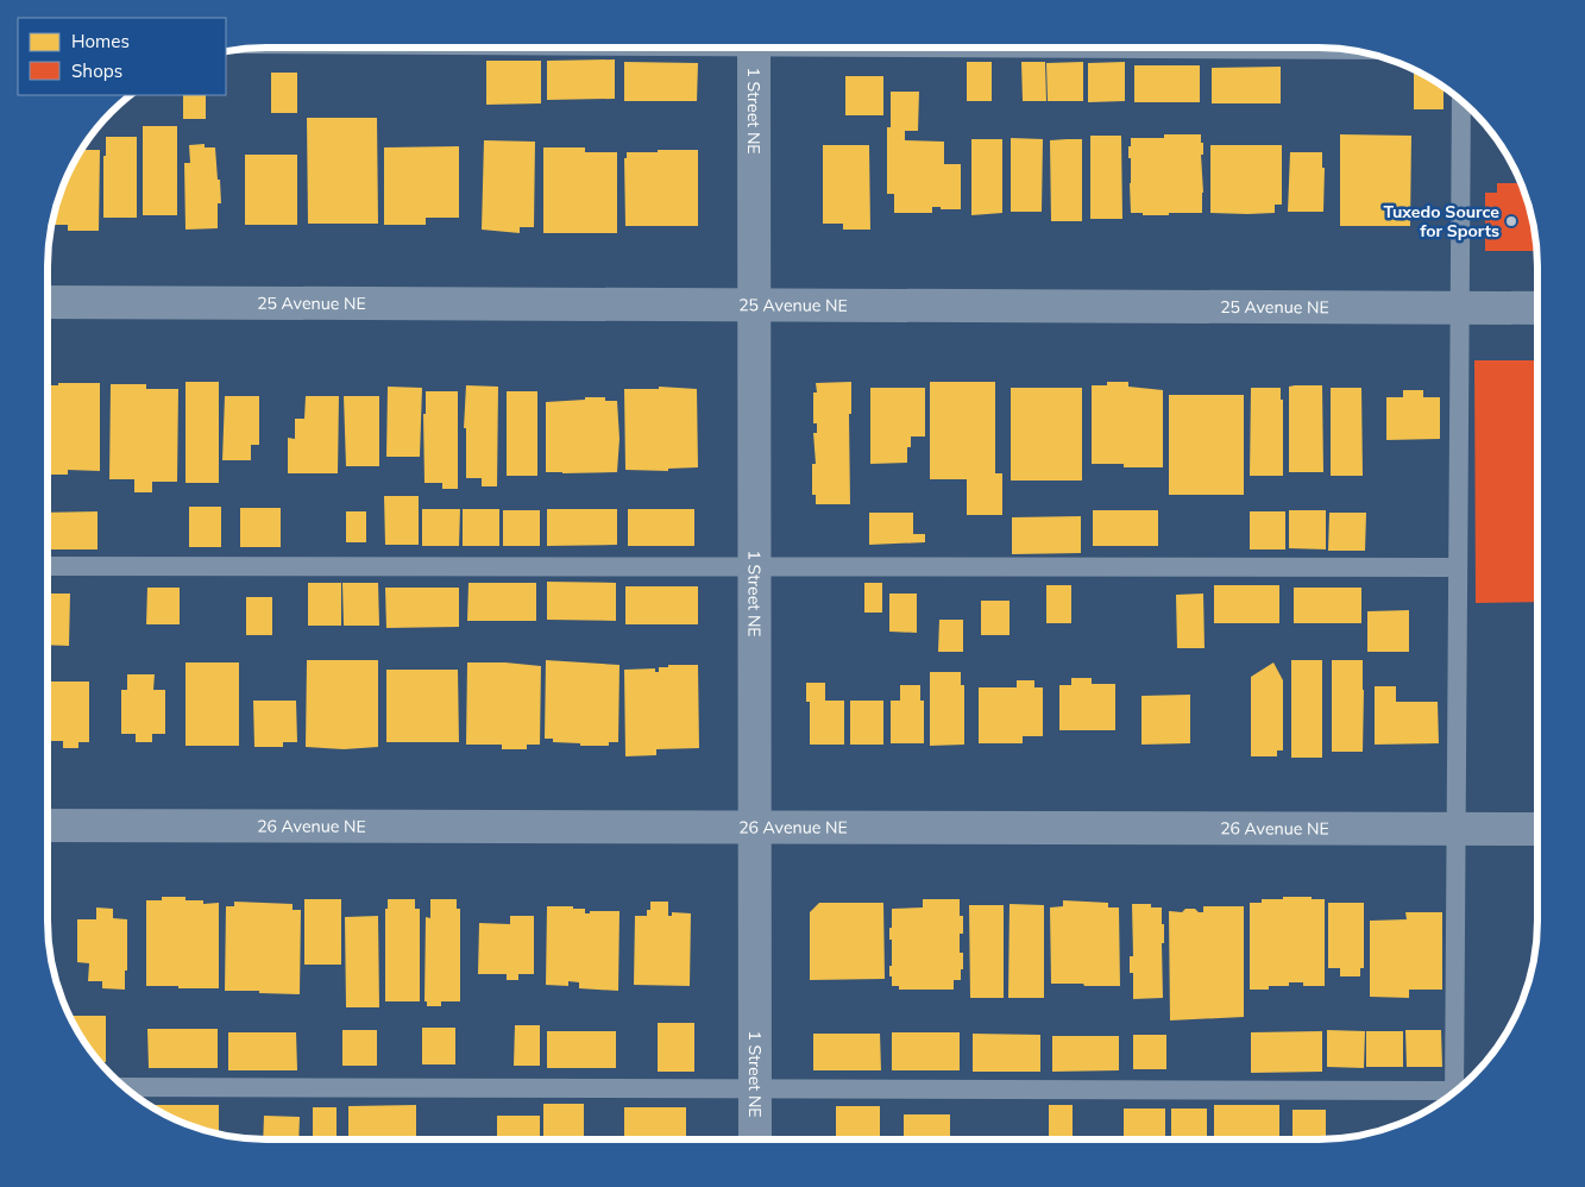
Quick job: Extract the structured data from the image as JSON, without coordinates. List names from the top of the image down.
{
  "streets": {
    "street": ["1 Street NE", "25 Avenue NE", "26 Avenue NE"]
  },
  "crossings": [
    ["1 Street NE", "25 Avenue NE"],
    ["1 Street NE", "26 Avenue NE"]
  ],
  "places": ["Tuxedo Source for Sports"],
  "legend": ["Homes", "Shops"]
}
